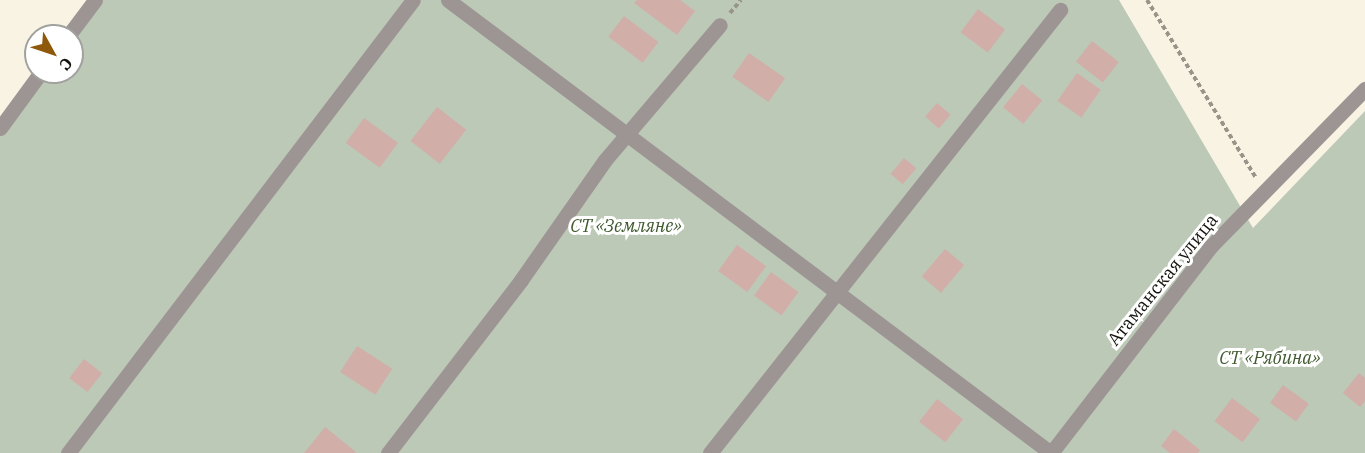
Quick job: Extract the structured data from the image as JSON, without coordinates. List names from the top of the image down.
{
  "streets": {
    "street": ["Атаманская улица"]
  },
  "parks": ["СТ «Земляне»", "СТ «Рябина»"],
  "north": "bottom right"
}
